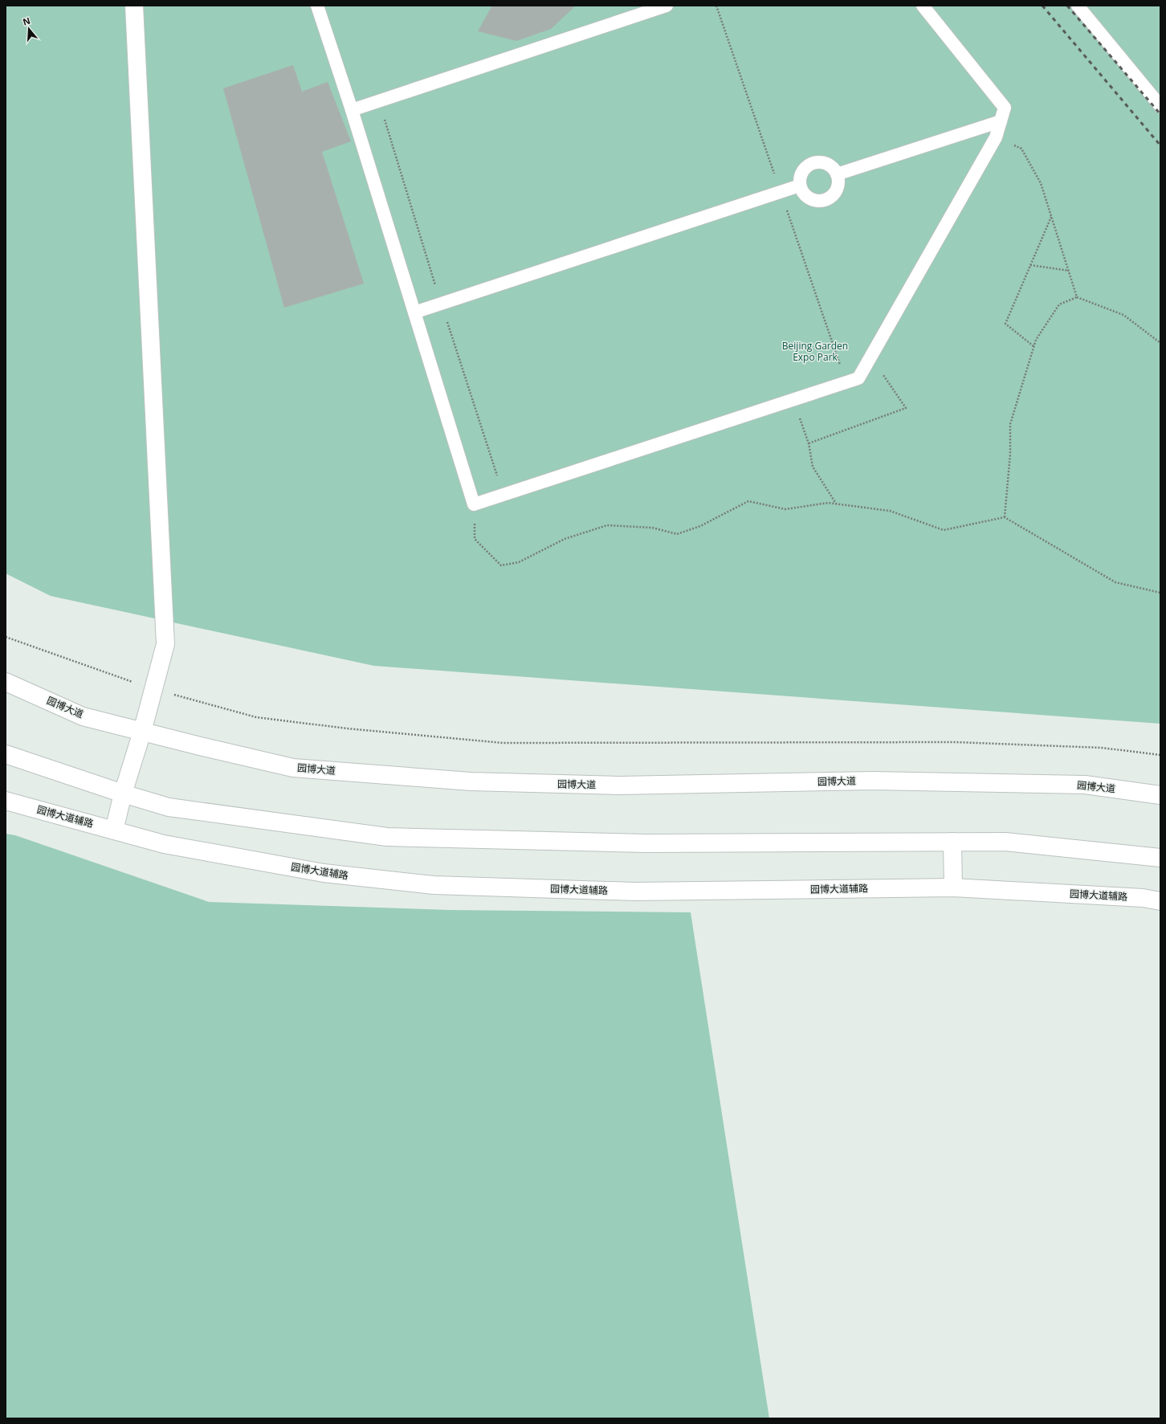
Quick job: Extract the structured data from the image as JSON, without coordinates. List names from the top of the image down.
{
  "streets": {
    "main road": ["园博大道", "园博大道辅路"]
  },
  "parks": ["Beijing Garden Expo Park"],
  "north": "top"
}
